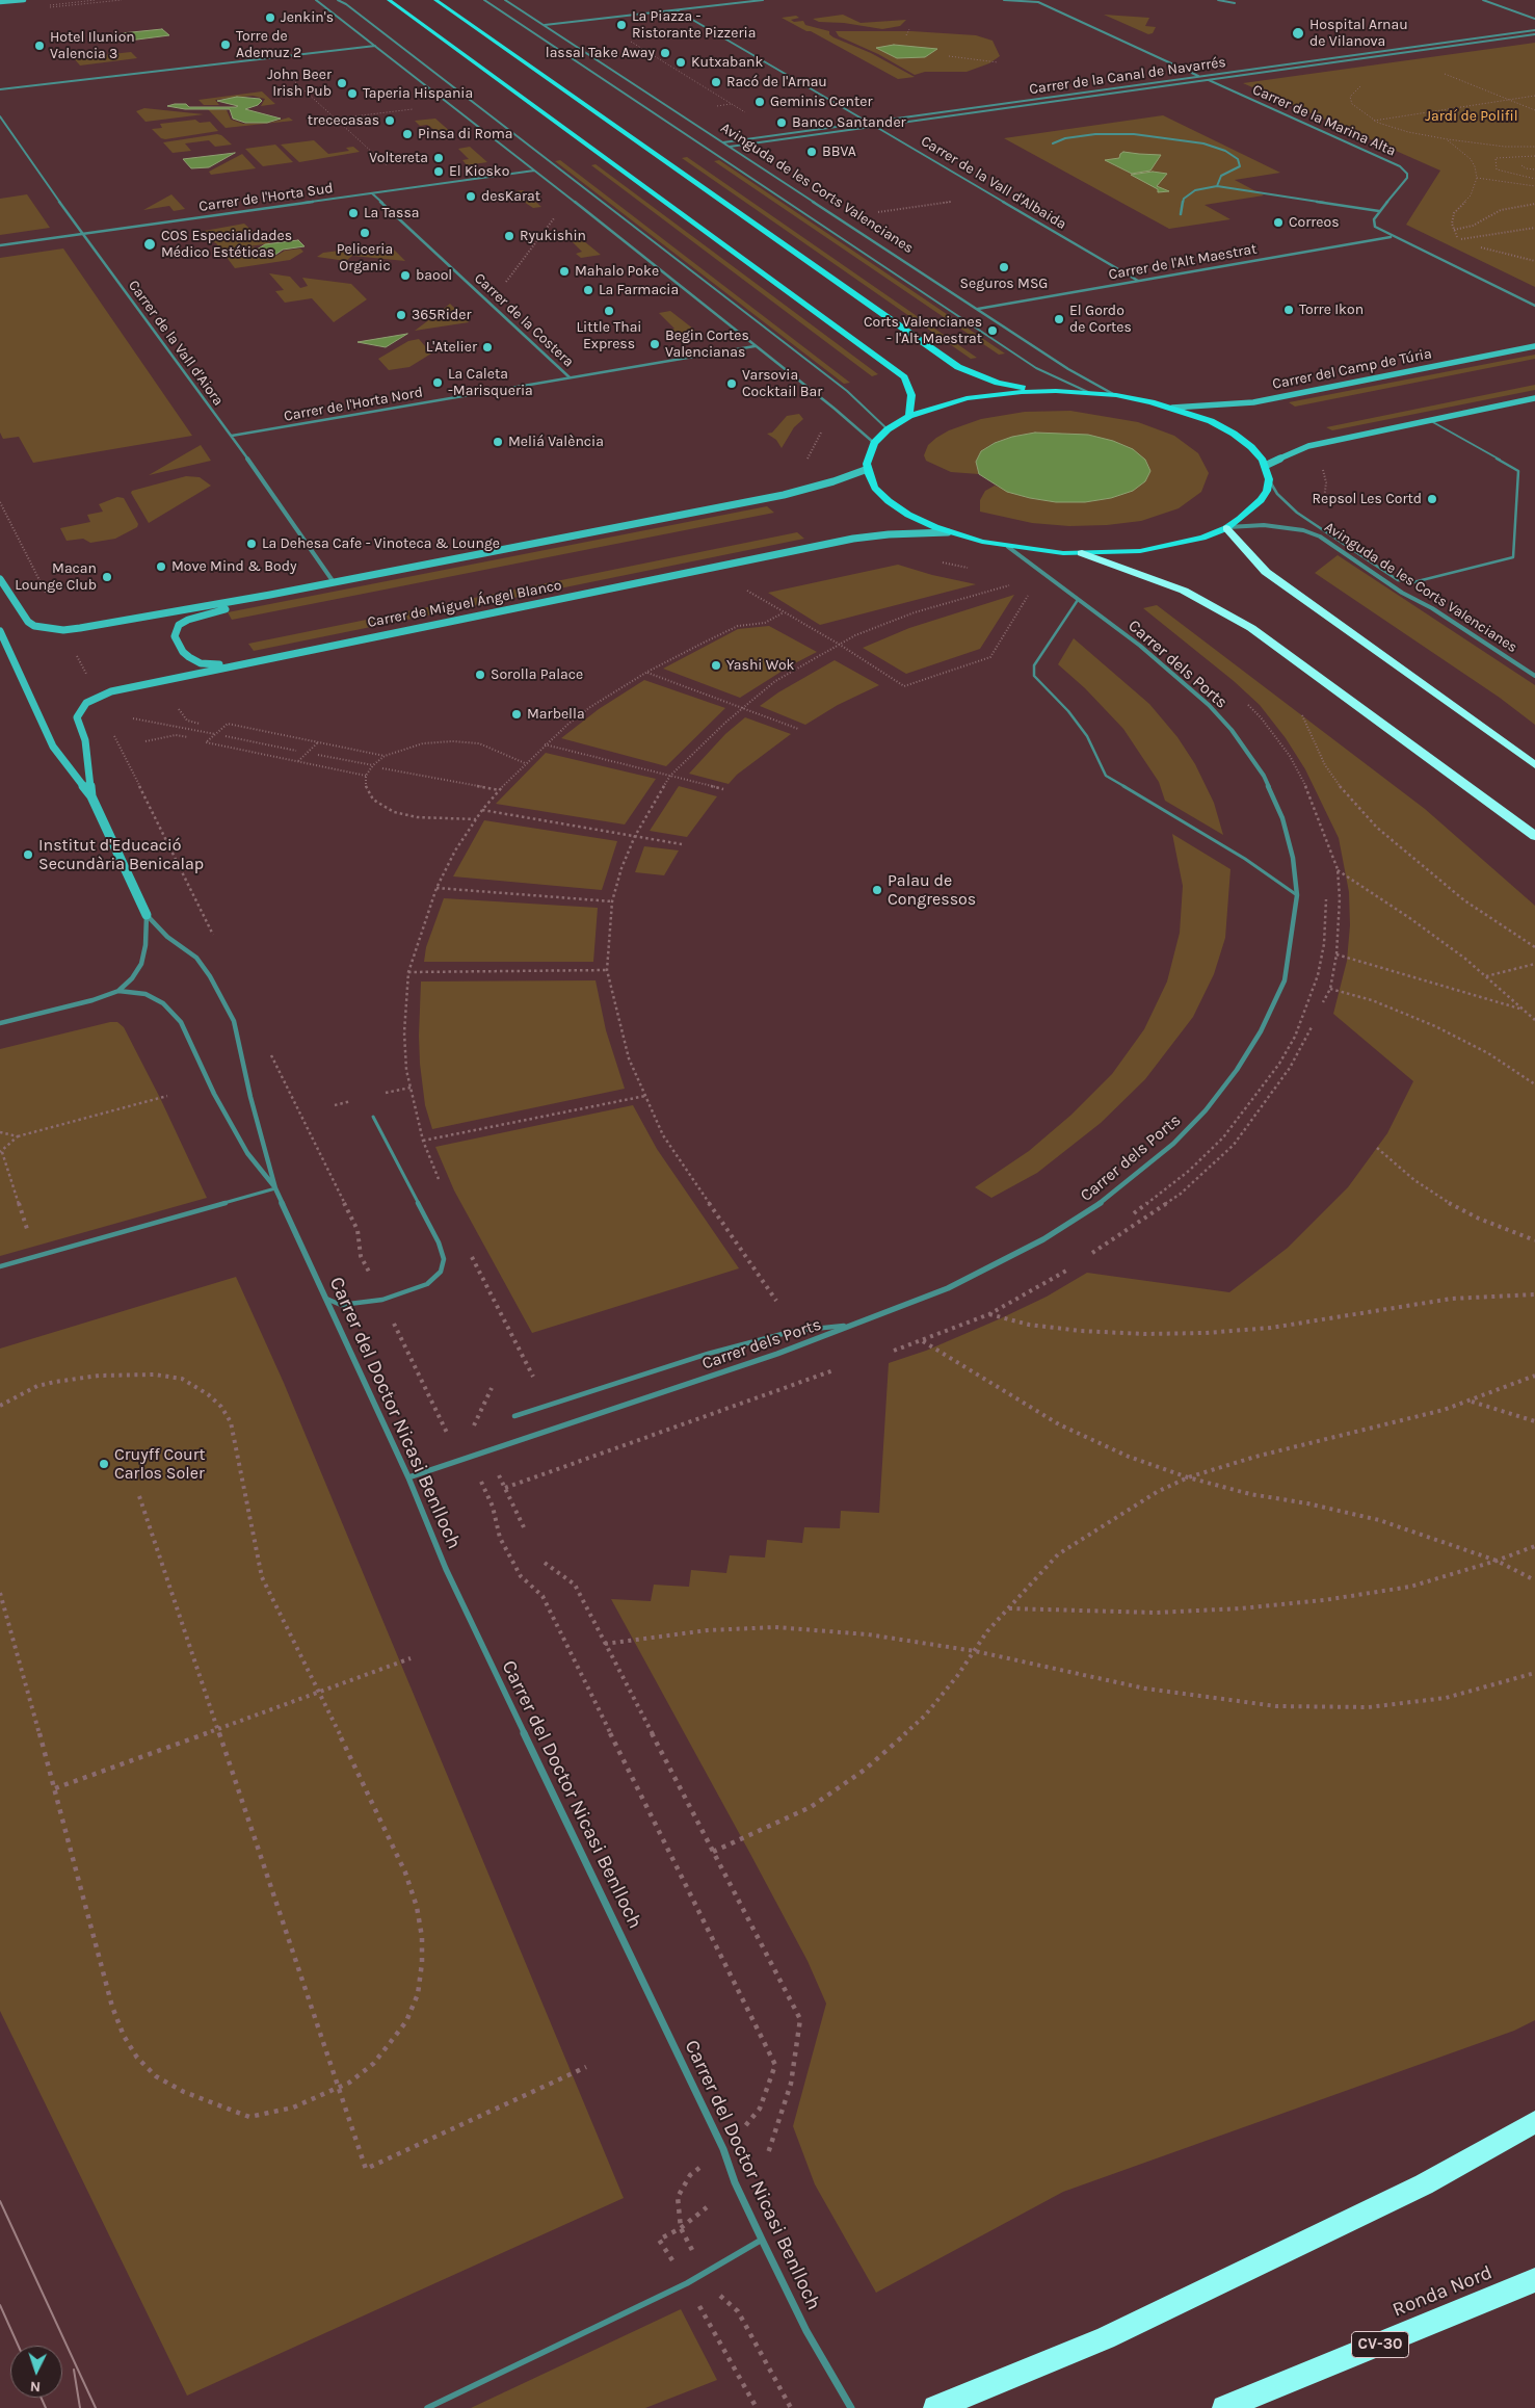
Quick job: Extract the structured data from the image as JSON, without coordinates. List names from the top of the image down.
{
  "streets": {
    "highway": ["Ronda Nord", "CV-30"],
    "street": [
      "Carrer de la Canal de Navarrés",
      "Carrer de la Marina Alta",
      "Carrer de la Vall d'Albaida",
      "Avinguda de les Corts Valencianes",
      "Carrer de l'Horta Sud",
      "Carrer de l'Alt Maestrat",
      "Carrer de la Costera",
      "Carrer de la Vall d'Aiora",
      "Carrer del Camp de Túria",
      "Carrer de l'Horta Nord",
      "Carrer de Miguel Ángel Blanco",
      "Carrer dels Ports",
      "Carrer del Doctor Nicasi Benlloch"
    ]
  },
  "crossings": [
    ["Carrer de la Canal de Navarrés", "Carrer de la Marina Alta"],
    ["Carrer de la Canal de Navarrés", "Carrer de la Vall d'Albaida"],
    ["Carrer de la Canal de Navarrés", "Avinguda de les Corts Valencianes"],
    ["Carrer de la Vall d'Albaida", "Carrer de l'Alt Maestrat"],
    ["Avinguda de les Corts Valencianes", "Carrer de l'Alt Maestrat"],
    ["Carrer de l'Horta Sud", "Carrer de la Costera"],
    ["Carrer de l'Horta Sud", "Carrer de la Vall d'Aiora"],
    ["Carrer de la Costera", "Carrer de l'Horta Nord"],
    ["Carrer de la Vall d'Aiora", "Carrer de l'Horta Nord"],
    ["Carrer de Miguel Ángel Blanco", "Carrer del Doctor Nicasi Benlloch"],
    ["Carrer dels Ports", "Carrer del Doctor Nicasi Benlloch"]
  ],
  "parks": ["Jardí de Polifil"],
  "places": [
    "Jenkin's",
    "La Piazza - Ristorante Pizzeria",
    "Hospital Arnau de Vilanova",
    "Torre de Ademuz 2",
    "Hotel Ilunion Valencia 3",
    "lassal Take Away",
    "Kutxabank",
    "Racó de l'Arnau",
    "John Beer Irish Pub",
    "Taperia Hispania",
    "Geminis Center",
    "trececasas",
    "Banco Santander",
    "Pinsa di Roma",
    "BBVA",
    "Voltereta",
    "El Kiosko",
    "desKarat",
    "La Tassa",
    "Correos",
    "Peliceria Organic",
    "Ryukishin",
    "COS Especialidades Médico Estéticas",
    "Seguros MSG",
    "Mahalo Poke",
    "baool",
    "La Farmacia",
    "Torre Ikon",
    "Little Thai Express",
    "365Rider",
    "El Gordo de Cortes",
    "Corts Valencianes - l'Alt Maestrat",
    "Begin Cortes Valencianas",
    "L'Atelier",
    "La Caleta -Marisqueria",
    "Varsovia Cocktail Bar",
    "Meliá València",
    "Repsol Les Cortd",
    "La Dehesa Cafe - Vinoteca & Lounge",
    "Move Mind & Body",
    "Macan Lounge Club",
    "Yashi Wok",
    "Sorolla Palace",
    "Marbella",
    "Institut d'Educació Secundària Benicalap",
    "Palau de Congressos",
    "Cruyff Court Carlos Soler"
  ],
  "north": "bottom"
}
